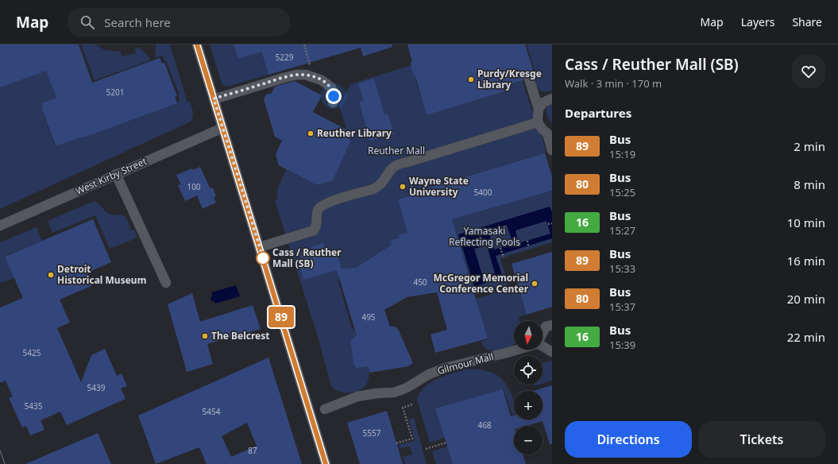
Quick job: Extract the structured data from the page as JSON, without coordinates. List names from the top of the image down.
{
  "streets": {
    "street": ["West Kirby Street", "Gilmour Mall"]
  },
  "parks": ["Reuther Mall", "Yamasaki Reflecting Pools"],
  "places": [
    "Purdy/Kresge Library",
    "Reuther Library",
    "Wayne State University",
    "Cass / Reuther Mall (SB)",
    "Detroit Historical Museum",
    "McGregor Memorial Conference Center",
    "The Belcrest"
  ],
  "lines": ["bus line 89"],
  "house_numbers": [
    "5229",
    "5201",
    "100",
    "5400",
    "450",
    "495",
    "5425",
    "5439",
    "5435",
    "5454",
    "468",
    "5557",
    "87"
  ],
  "north": "bottom",
  "page": {
    "header": "Map",
    "search": "Search here",
    "nav": ["Map", "Layers", "Share"],
    "on_map": "89",
    "heading": [
      ["Cass / Reuther Mall (SB)", "Walk · 3 min · 170 m"],
      "Departures"
    ],
    "list": [
      {
        "mark": "89",
        "name": "Bus",
        "note": "15:19",
        "value": "2 min"
      },
      {
        "mark": "80",
        "name": "Bus",
        "note": "15:25",
        "value": "8 min"
      },
      {
        "mark": "16",
        "name": "Bus",
        "note": "15:27",
        "value": "10 min"
      },
      {
        "mark": "89",
        "name": "Bus",
        "note": "15:33",
        "value": "16 min"
      },
      {
        "mark": "80",
        "name": "Bus",
        "note": "15:37",
        "value": "20 min"
      },
      {
        "mark": "16",
        "name": "Bus",
        "note": "15:39",
        "value": "22 min"
      }
    ],
    "map_buttons": ["+", "−"],
    "buttons": ["Directions", "Tickets"]
  }
}
